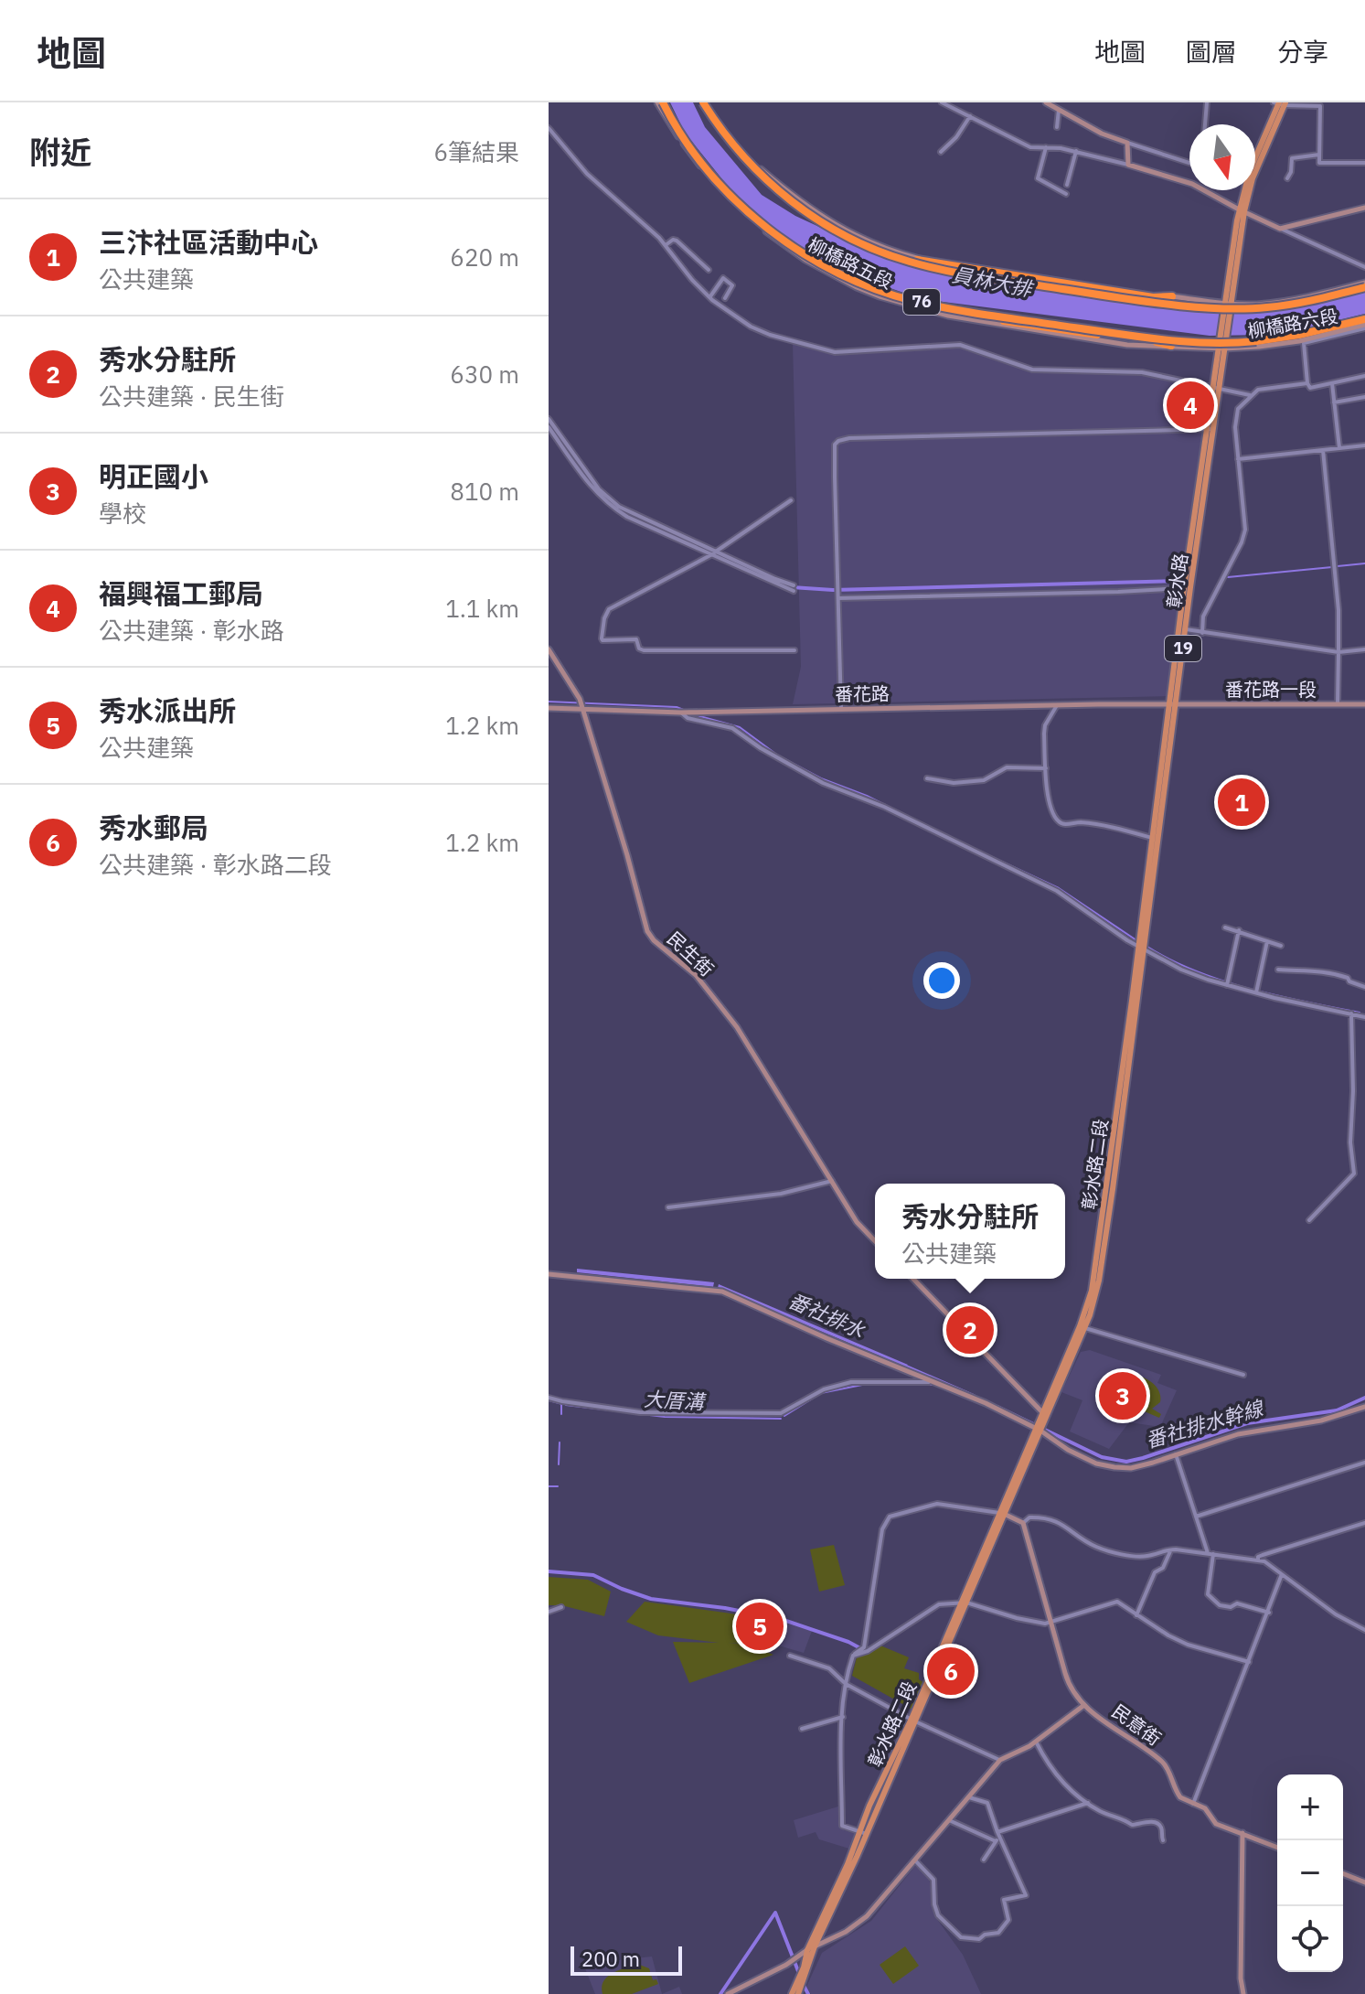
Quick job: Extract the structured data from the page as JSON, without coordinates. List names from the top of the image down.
{
  "streets": {
    "highway": ["76"],
    "main road": ["彰水路", "19", "彰水路二段"],
    "street": [
      "柳橋路五段",
      "柳橋路六段",
      "番花路一段",
      "番花路",
      "民生街",
      "民意街"
    ]
  },
  "crossings": [
    ["柳橋路五段", "76"],
    ["柳橋路五段", "柳橋路六段"],
    ["柳橋路五段", "彰水路"],
    ["柳橋路五段", "19"],
    ["76", "柳橋路六段"],
    ["柳橋路六段", "彰水路"],
    ["柳橋路六段", "19"],
    ["彰水路", "19"],
    ["彰水路", "番花路一段"],
    ["彰水路", "番花路"],
    ["彰水路", "彰水路二段"],
    ["19", "彰水路二段"],
    ["番花路一段", "番花路"],
    ["番花路", "民生街"]
  ],
  "water": [
    "員林大排",
    "番社排水",
    "大厝溝",
    "番社排水幹線"
  ],
  "scale_bar": "200 m",
  "north": "bottom",
  "page": {
    "header": "地圖",
    "nav": ["地圖", "圖層", "分享"],
    "heading": ["附近", "6筆結果"],
    "list": [
      {
        "mark": "1",
        "name": "三汴社區活動中心",
        "note": "公共建築",
        "value": "620 m"
      },
      {
        "mark": "2",
        "name": "秀水分駐所",
        "note": "公共建築 · 民生街",
        "value": "630 m"
      },
      {
        "mark": "3",
        "name": "明正國小",
        "note": "學校",
        "value": "810 m"
      },
      {
        "mark": "4",
        "name": "福興福工郵局",
        "note": "公共建築 · 彰水路",
        "value": "1.1 km"
      },
      {
        "mark": "5",
        "name": "秀水派出所",
        "note": "公共建築",
        "value": "1.2 km"
      },
      {
        "mark": "6",
        "name": "秀水郵局",
        "note": "公共建築 · 彰水路二段",
        "value": "1.2 km"
      }
    ],
    "pins": [
      "4",
      "1",
      "2",
      "3",
      "5",
      "6"
    ],
    "popup": ["秀水分駐所", "公共建築"],
    "map_buttons": ["+", "−"],
    "scale": "200 m"
  }
}
